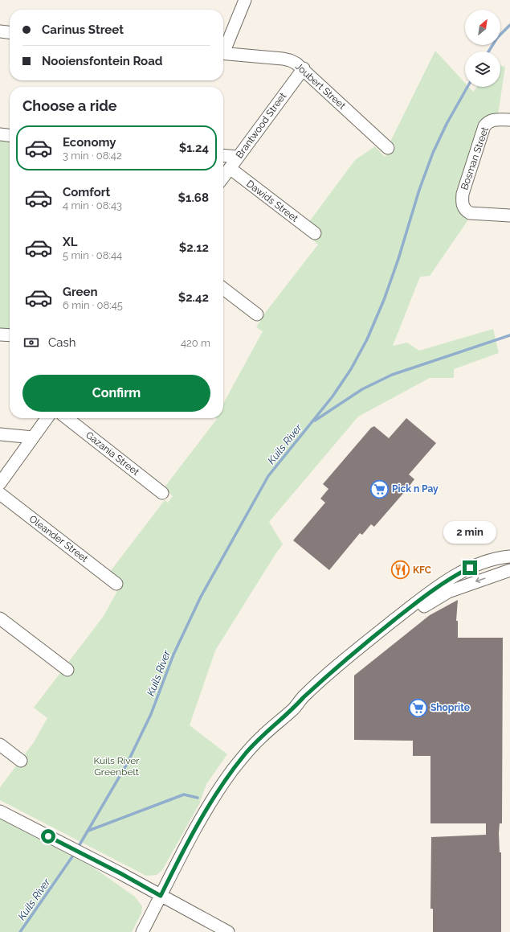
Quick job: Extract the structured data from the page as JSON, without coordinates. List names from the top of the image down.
{
  "streets": {
    "street": [
      "Joubert Street",
      "Brantwood Street",
      "Bosman Street",
      "Dawids Street",
      "Gazania Street",
      "Oleander Street"
    ]
  },
  "crossings": [
    ["Joubert Street", "Brantwood Street"],
    ["Brantwood Street", "Dawids Street"]
  ],
  "water": ["Kuils River"],
  "parks": ["Kuils River Greenbelt"],
  "places": {
    "supermarket": ["Pick n Pay", "Shoprite"],
    "restaurant": ["KFC"]
  },
  "north": "top right",
  "page": {
    "banner": ["Carinus Street", "Nooiensfontein Road"],
    "heading": "Choose a ride",
    "list": [
      {
        "name": "Economy",
        "note": "3 min · 08:42",
        "value": "$1.24"
      },
      {
        "name": "Comfort",
        "note": "4 min · 08:43",
        "value": "$1.68"
      },
      {
        "name": "XL",
        "note": "5 min · 08:44",
        "value": "$2.12"
      },
      {
        "name": "Green",
        "note": "6 min · 08:45",
        "value": "$2.42"
      }
    ],
    "pay": ["Cash", "420 m"],
    "buttons": "Confirm",
    "bubble": "2 min"
  }
}
